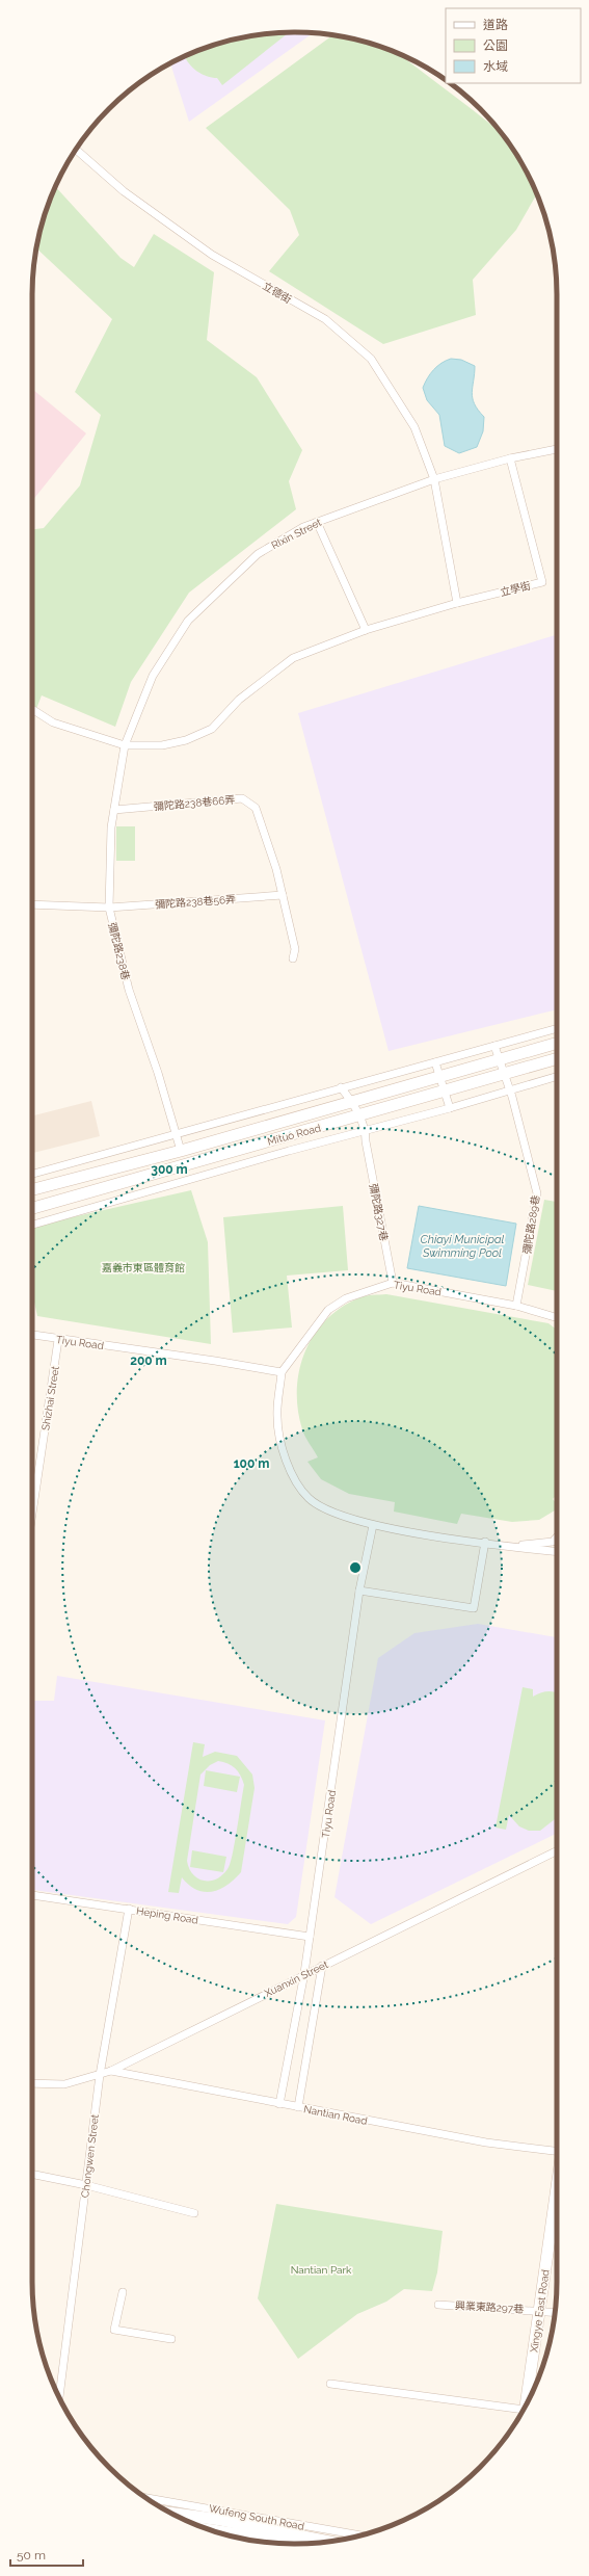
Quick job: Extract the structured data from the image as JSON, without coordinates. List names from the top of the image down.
{
  "streets": {
    "street": [
      "立德街",
      "RIxin Street",
      "立學街",
      "彌陀路238巷66弄",
      "彌陀路238巷56弄",
      "彌陀路238巷",
      "Mituo Road",
      "彌陀路327巷",
      "彌陀路289巷",
      "Tiyu Road",
      "Shizhai Street",
      "Heping Road",
      "Xuanxin Street",
      "Nantian Road",
      "Chongwen Street",
      "興業東路297巷",
      "Xingye East Road",
      "Wufeng South Road"
    ]
  },
  "crossings": [
    ["立德街", "RIxin Street"],
    ["立德街", "立學街"],
    ["RIxin Street", "立學街"],
    ["RIxin Street", "彌陀路238巷"],
    ["彌陀路238巷66弄", "彌陀路238巷56弄"],
    ["彌陀路238巷66弄", "彌陀路238巷"],
    ["彌陀路238巷56弄", "彌陀路238巷"],
    ["彌陀路238巷", "Mituo Road"],
    ["Mituo Road", "彌陀路327巷"],
    ["Mituo Road", "彌陀路289巷"],
    ["彌陀路327巷", "Tiyu Road"],
    ["彌陀路289巷", "Tiyu Road"],
    ["Tiyu Road", "Shizhai Street"],
    ["Tiyu Road", "Heping Road"],
    ["Tiyu Road", "Xuanxin Street"],
    ["Tiyu Road", "Nantian Road"],
    ["Heping Road", "Chongwen Street"],
    ["Xuanxin Street", "Nantian Road"],
    ["Xuanxin Street", "Chongwen Street"],
    ["興業東路297巷", "Xingye East Road"]
  ],
  "water": ["Chiayi Municipal Swimming Pool"],
  "parks": ["嘉義市東區體育館", "Nantian Park"],
  "legend": ["道路", "公園", "水域"],
  "scale_bar": "50 m",
  "rings": ["300 m", "200 m", "100 m"]
}
